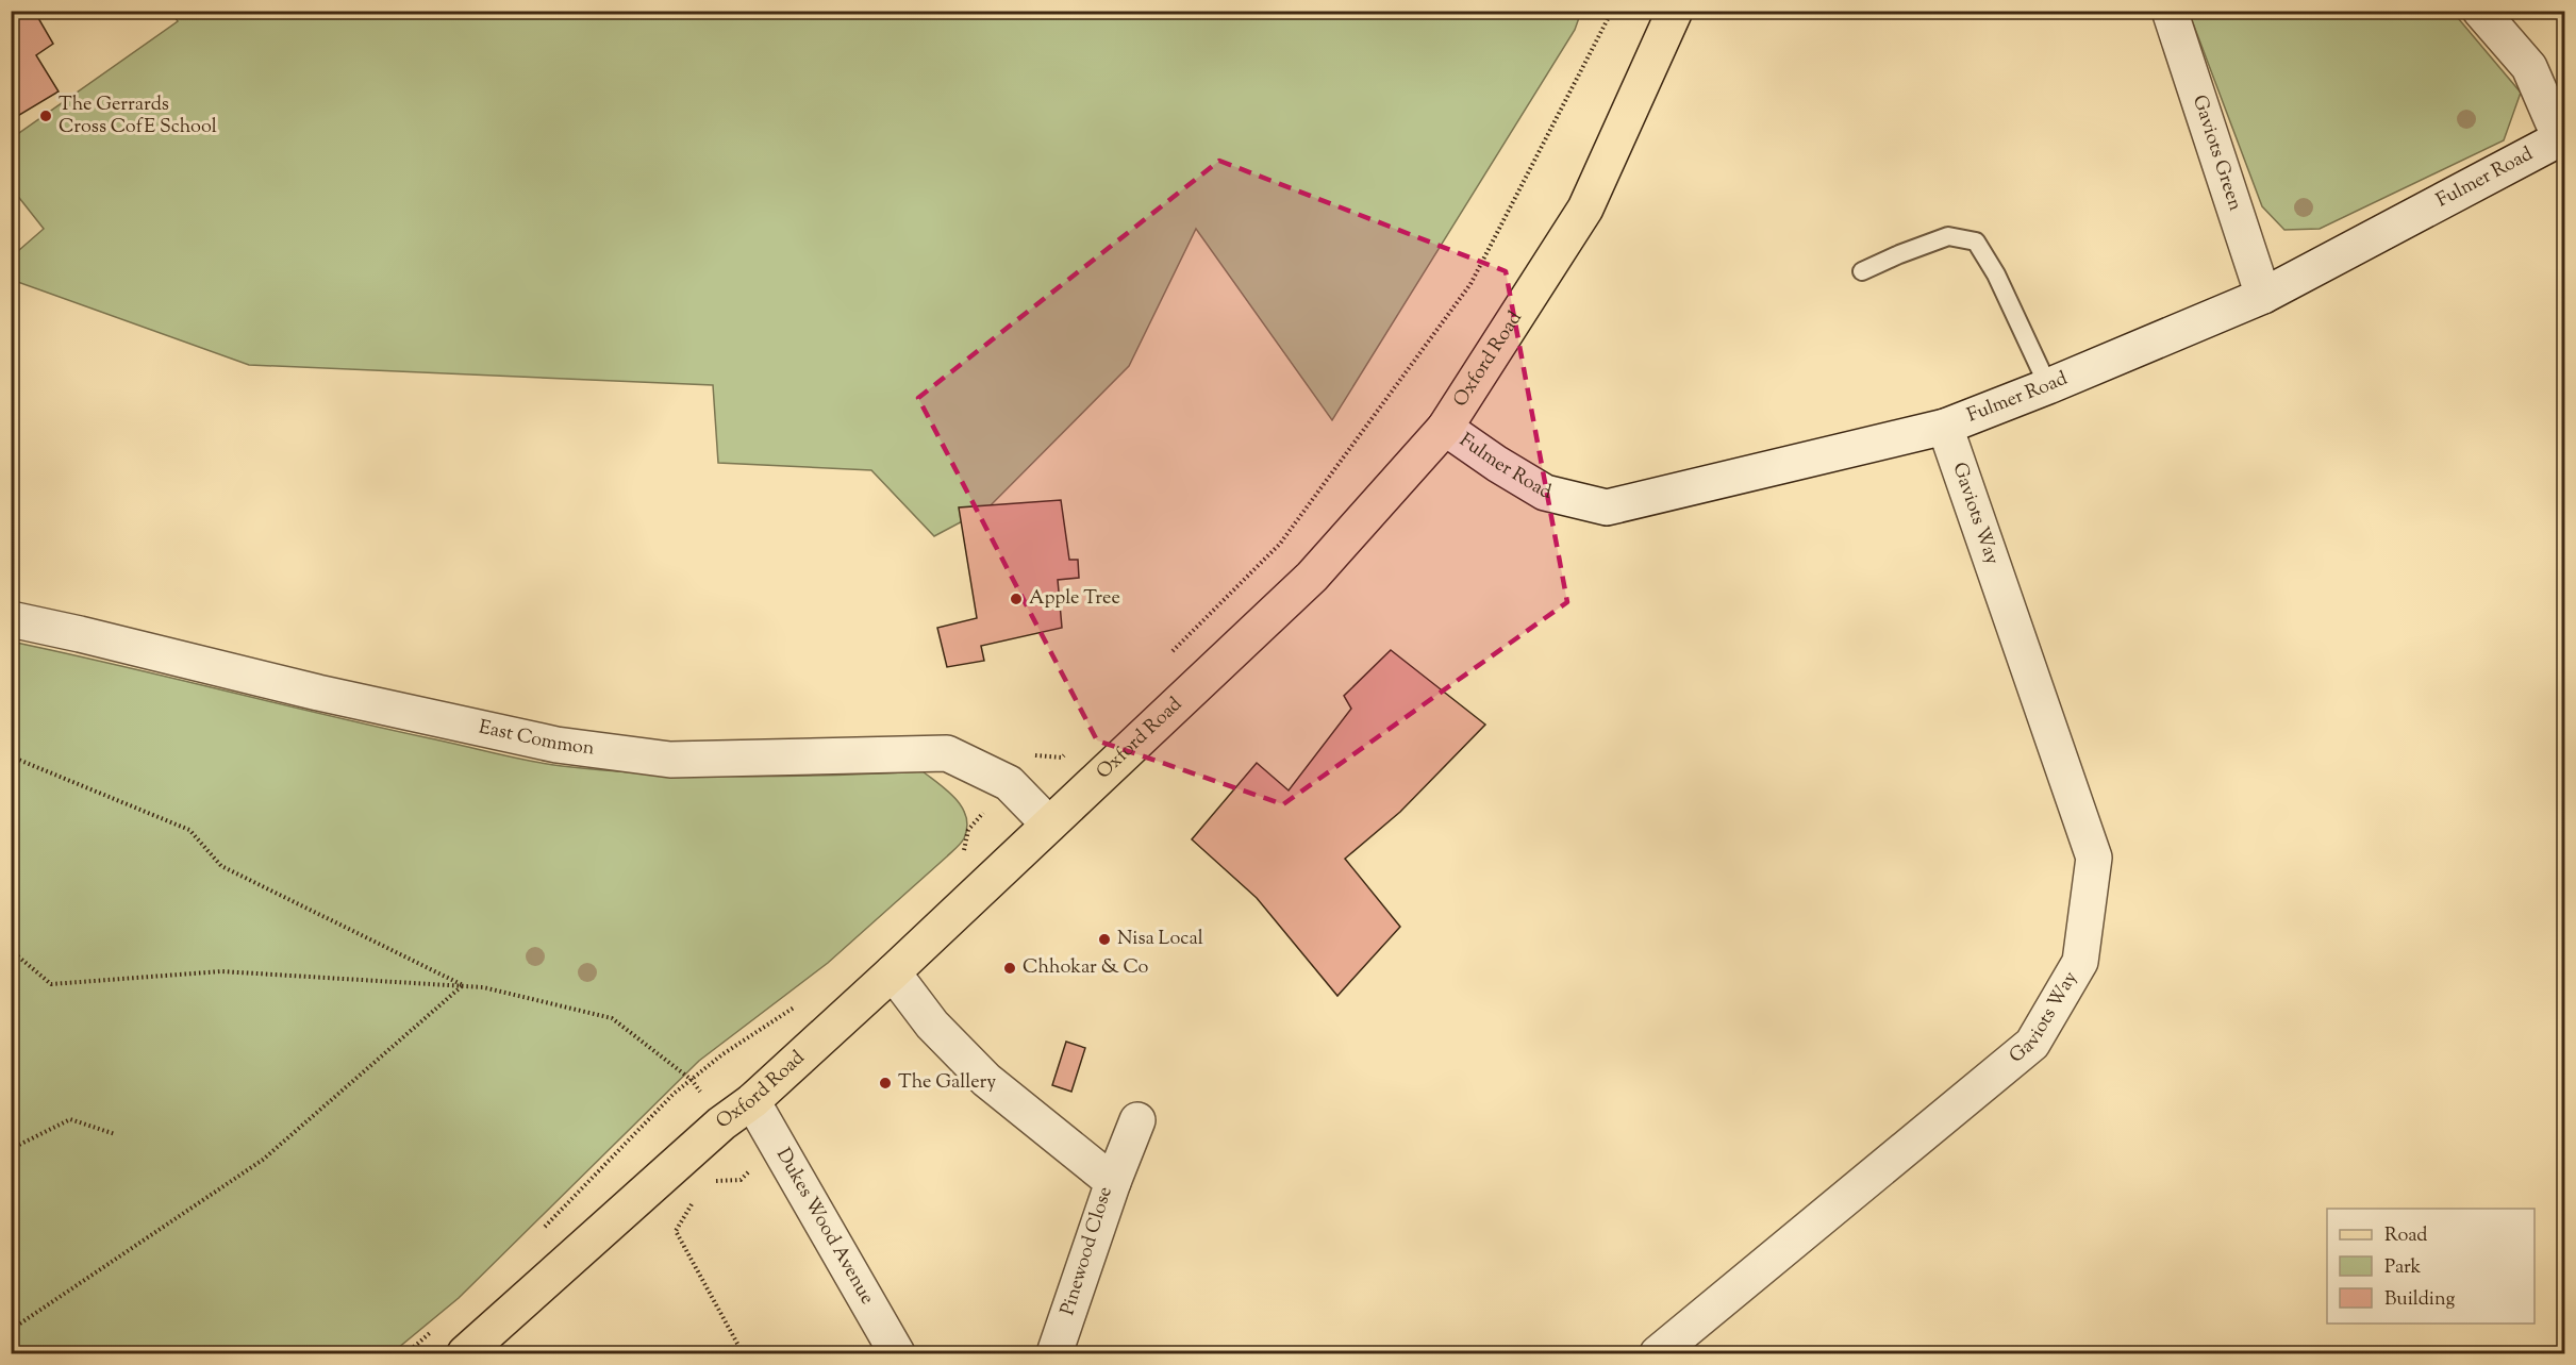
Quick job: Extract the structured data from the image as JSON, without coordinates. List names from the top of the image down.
{
  "streets": {
    "main road": ["Oxford Road"],
    "street": [
      "Gaviots Green",
      "Fulmer Road",
      "Gaviots Way",
      "East Common",
      "Dukes Wood Avenue",
      "Pinewood Close"
    ]
  },
  "crossings": [
    ["Gaviots Green", "Fulmer Road"],
    ["Fulmer Road", "Oxford Road"],
    ["Fulmer Road", "Gaviots Way"],
    ["Oxford Road", "East Common"],
    ["Oxford Road", "Dukes Wood Avenue"],
    ["Oxford Road", "Pinewood Close"]
  ],
  "places": [
    "The Gerrards Cross CofE School",
    "Apple Tree",
    "Nisa Local",
    "Chhokar & Co",
    "The Gallery"
  ],
  "legend": ["Road", "Park", "Building"]
}
